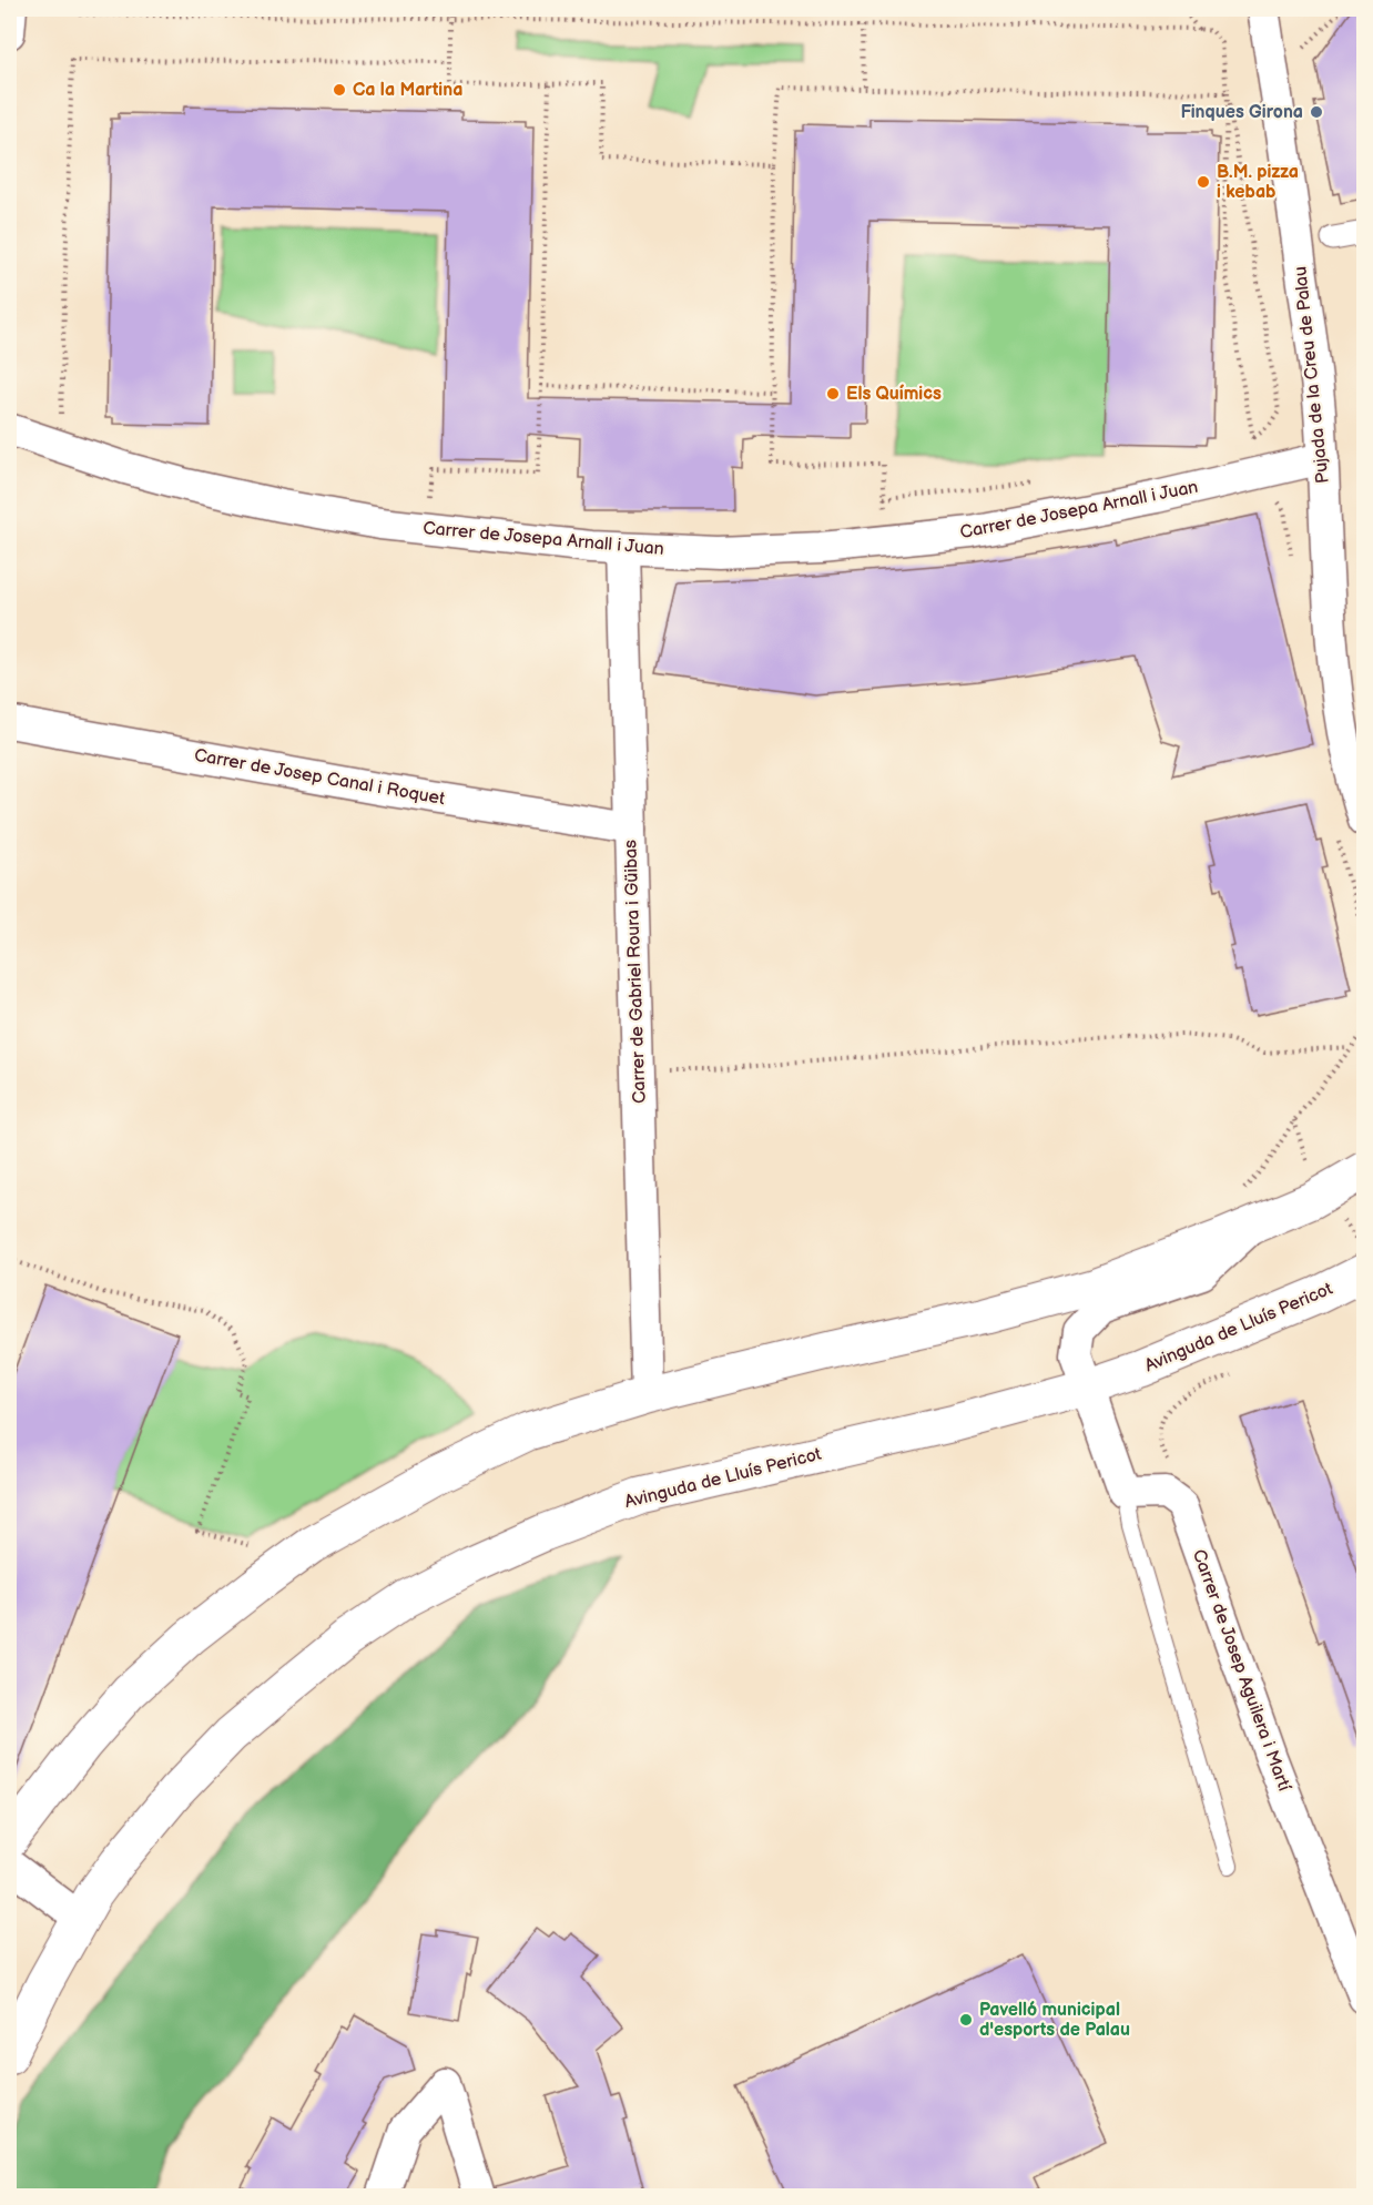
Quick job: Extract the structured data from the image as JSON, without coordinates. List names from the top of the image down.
{
  "streets": {
    "street": [
      "Pujada de la Creu de Palau",
      "Carrer de Josepa Arnall i Juan",
      "Carrer de Josep Canal i Roquet",
      "Carrer de Gabriel Roura i Güibas",
      "Avinguda de Lluís Pericot",
      "Carrer de Josep Aguilera i Martí"
    ]
  },
  "crossings": [
    ["Pujada de la Creu de Palau", "Carrer de Josepa Arnall i Juan"],
    ["Carrer de Josepa Arnall i Juan", "Carrer de Gabriel Roura i Güibas"],
    ["Carrer de Josep Canal i Roquet", "Carrer de Gabriel Roura i Güibas"]
  ],
  "places": [
    "Ca la Martina",
    "Finques Girona",
    "B.M. pizza i kebab",
    "Els Químics",
    "Pavelló municipal d'esports de Palau"
  ]
}
